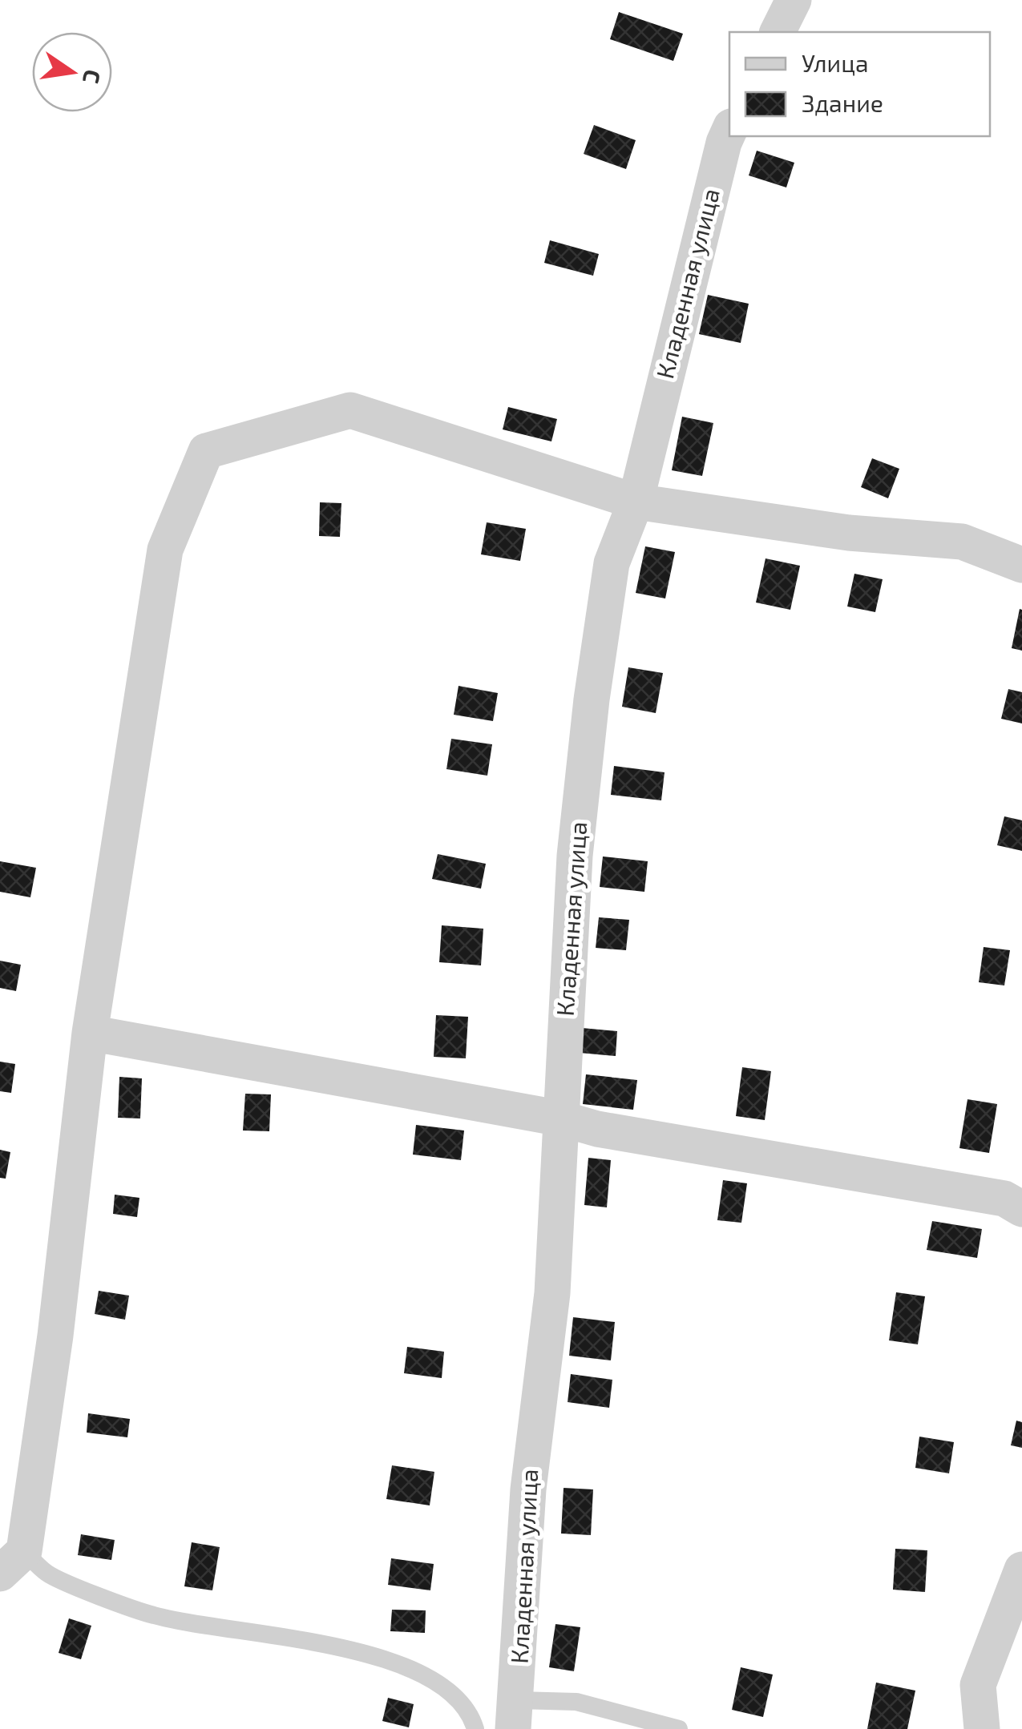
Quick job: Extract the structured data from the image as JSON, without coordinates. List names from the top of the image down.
{
  "streets": {
    "street": ["Кладенная улица"]
  },
  "legend": ["Улица", "Здание"],
  "north": "right"
}
